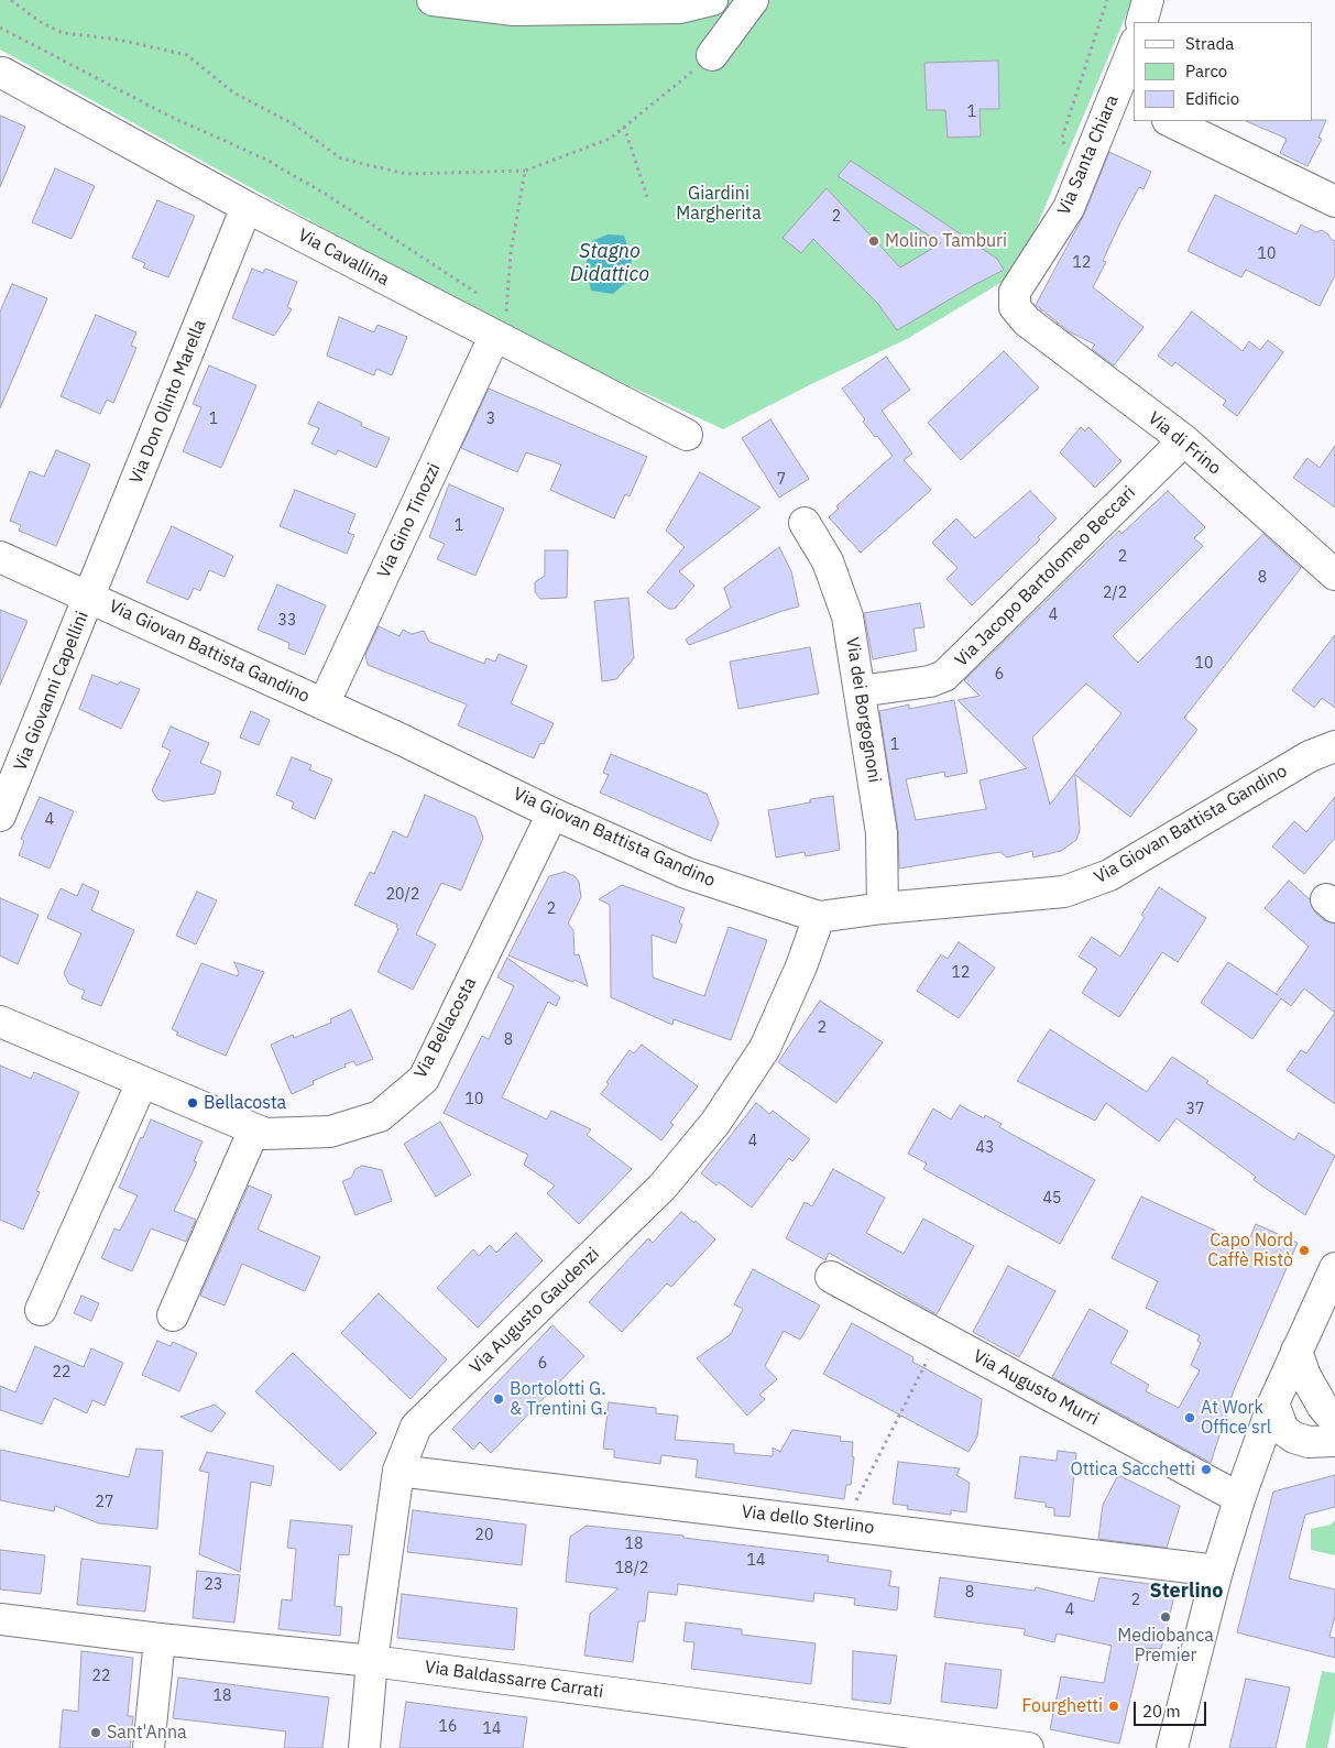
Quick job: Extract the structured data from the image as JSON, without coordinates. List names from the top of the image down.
{
  "streets": {
    "street": [
      "Via Santa Chiara",
      "Via Cavallina",
      "Via Don Olinto Marella",
      "Via di Frino",
      "Via Gino Tinozzi",
      "Via Jacopo Bartolomeo Beccari",
      "Via Giovan Battista Gandino",
      "Via Giovanni Capellini",
      "Via dei Borgognoni",
      "Via Bellacosta",
      "Via Augusto Gaudenzi",
      "Via Augusto Murri",
      "Via dello Sterlino",
      "Via Baldassarre Carrati"
    ]
  },
  "crossings": [
    ["Via Santa Chiara", "Via di Frino"],
    ["Via Cavallina", "Via Don Olinto Marella"],
    ["Via Cavallina", "Via Gino Tinozzi"],
    ["Via Don Olinto Marella", "Via Giovan Battista Gandino"],
    ["Via Don Olinto Marella", "Via Giovanni Capellini"],
    ["Via di Frino", "Via Jacopo Bartolomeo Beccari"],
    ["Via Gino Tinozzi", "Via Giovan Battista Gandino"],
    ["Via Jacopo Bartolomeo Beccari", "Via dei Borgognoni"],
    ["Via Giovan Battista Gandino", "Via Giovanni Capellini"],
    ["Via Giovan Battista Gandino", "Via dei Borgognoni"],
    ["Via Giovan Battista Gandino", "Via Bellacosta"],
    ["Via Giovan Battista Gandino", "Via Augusto Gaudenzi"],
    ["Via Augusto Gaudenzi", "Via dello Sterlino"],
    ["Via Augusto Gaudenzi", "Via Baldassarre Carrati"]
  ],
  "districts": ["Sterlino"],
  "water": ["Stagno Didattico"],
  "parks": ["Giardini Margherita"],
  "places": [
    "Molino Tamburi",
    "Bellacosta",
    "Capo Nord Caffè Ristò",
    "Bortolotti G. & Trentini G.",
    "At Work Office srl",
    "Ottica Sacchetti",
    "Mediobanca Premier",
    "Fourghetti",
    "Sant'Anna"
  ],
  "house_numbers": [
    "1",
    "2",
    "10",
    "12",
    "1",
    "3",
    "7",
    "1",
    "2",
    "8",
    "2/2",
    "4",
    "33",
    "10",
    "6",
    "1",
    "4",
    "20/2",
    "2",
    "12",
    "2",
    "8",
    "10",
    "37",
    "4",
    "43",
    "45",
    "6",
    "22",
    "27",
    "20",
    "18",
    "14",
    "18/2",
    "23",
    "8",
    "2",
    "4",
    "22",
    "18",
    "16",
    "14"
  ],
  "legend": ["Strada", "Parco", "Edificio"],
  "scale_bar": "20 m"
}
